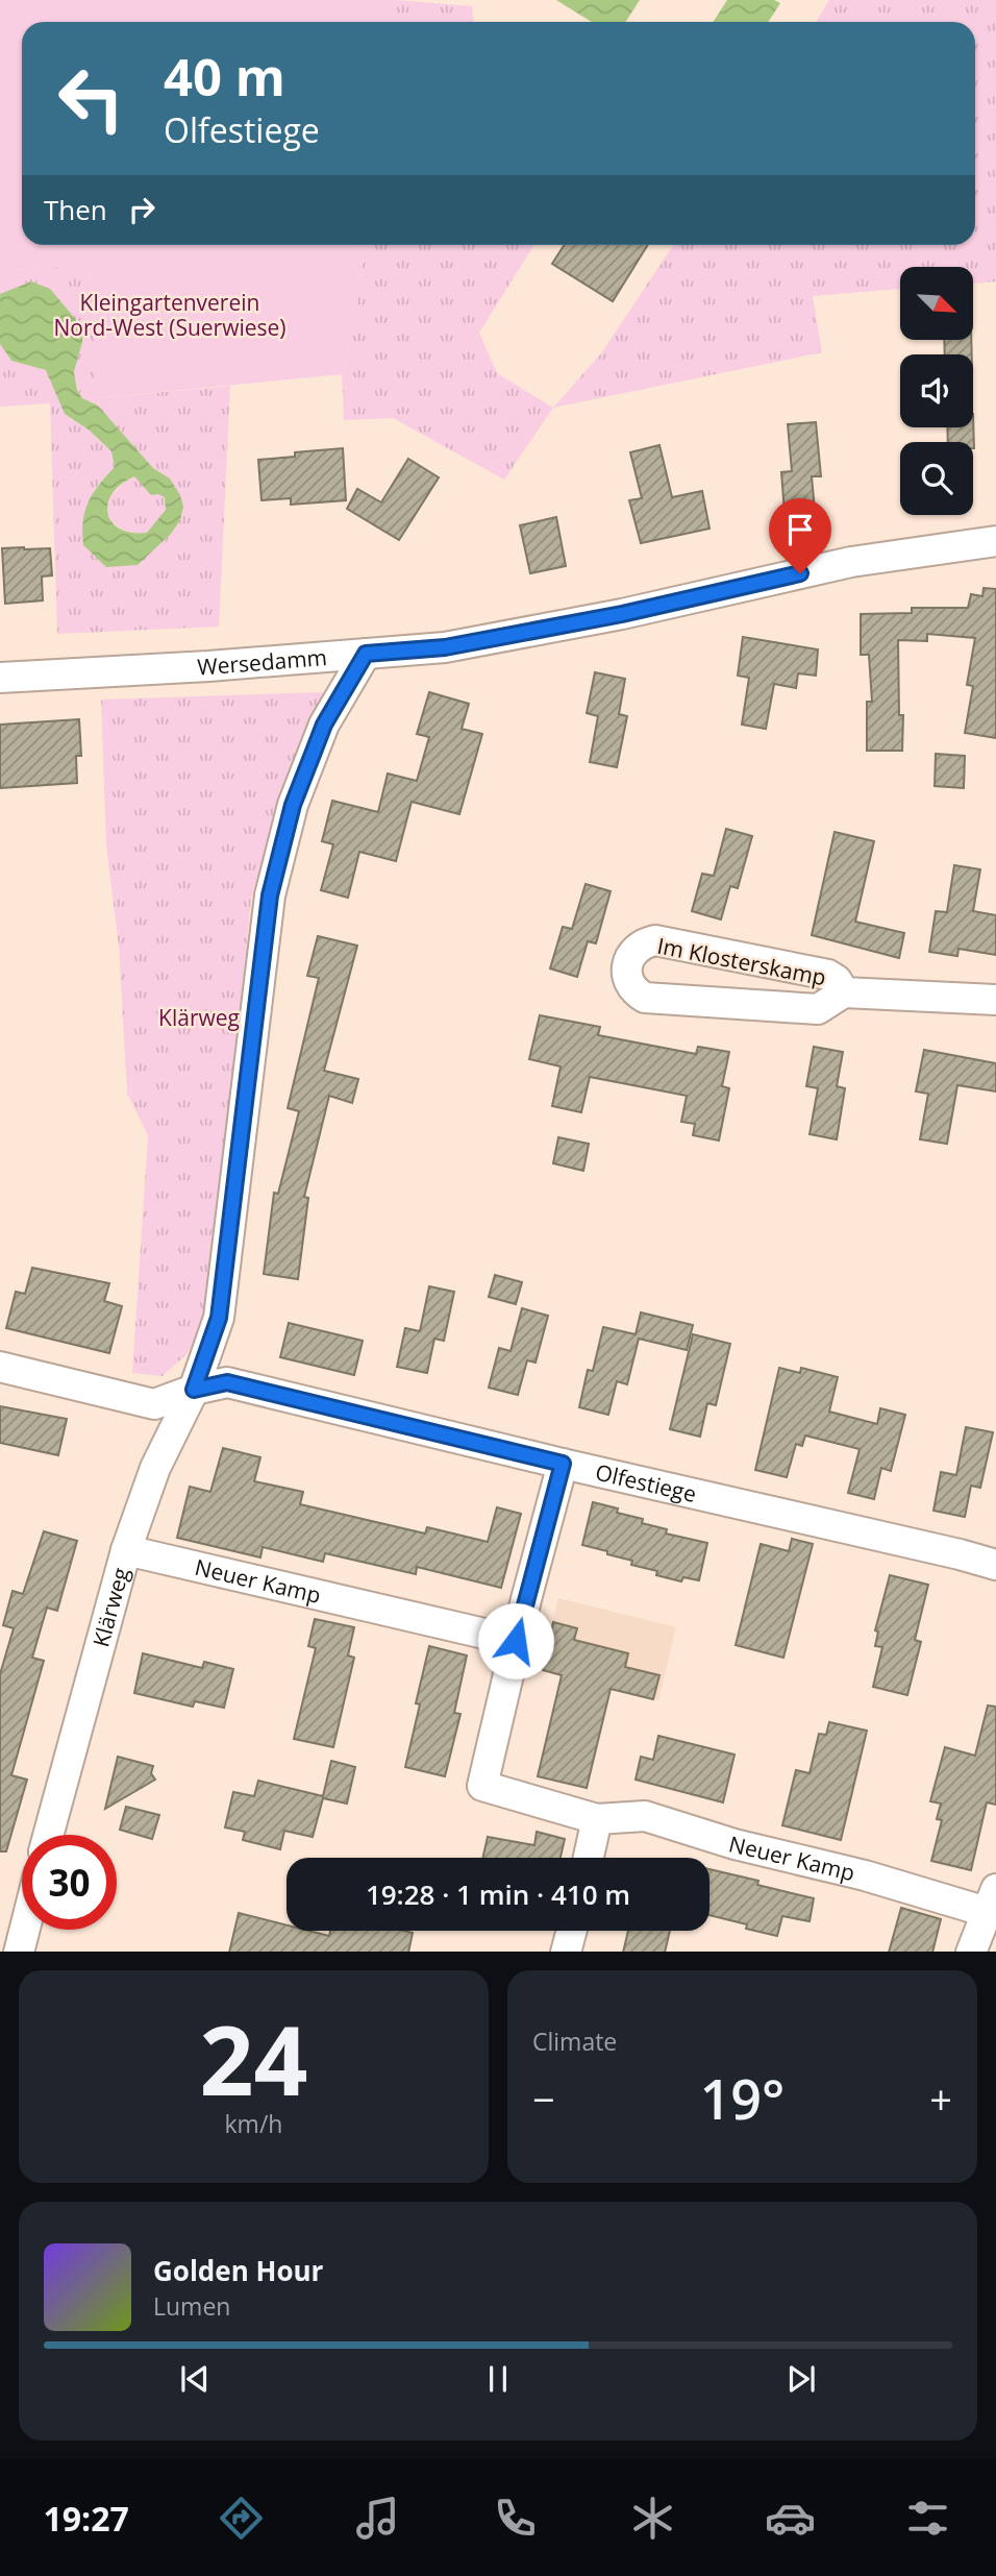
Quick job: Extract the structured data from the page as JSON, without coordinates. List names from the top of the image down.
{
  "streets": {
    "street": [
      "Wersedamm",
      "Im Klosterskamp",
      "Olfestiege",
      "Neuer Kamp",
      "Klärweg"
    ]
  },
  "crossings": [
    ["Wersedamm", "Klärweg"],
    ["Olfestiege", "Neuer Kamp"],
    ["Olfestiege", "Klärweg"],
    ["Neuer Kamp", "Klärweg"]
  ],
  "parks": ["Kleingartenverein Nord-West (Suerwiese)", "Klärweg"],
  "north": "bottom right",
  "page": {
    "turn": ["40 m", "Olfestiege"],
    "then": "Then",
    "limit": "30",
    "trip": "19:28 · 1 min · 410 m",
    "tile": [
      ["24", "km/h"],
      "Climate"
    ],
    "heat": ["−", "19°", "+"],
    "song": ["Golden Hour", "Lumen"],
    "tabs": "19:27"
  }
}
